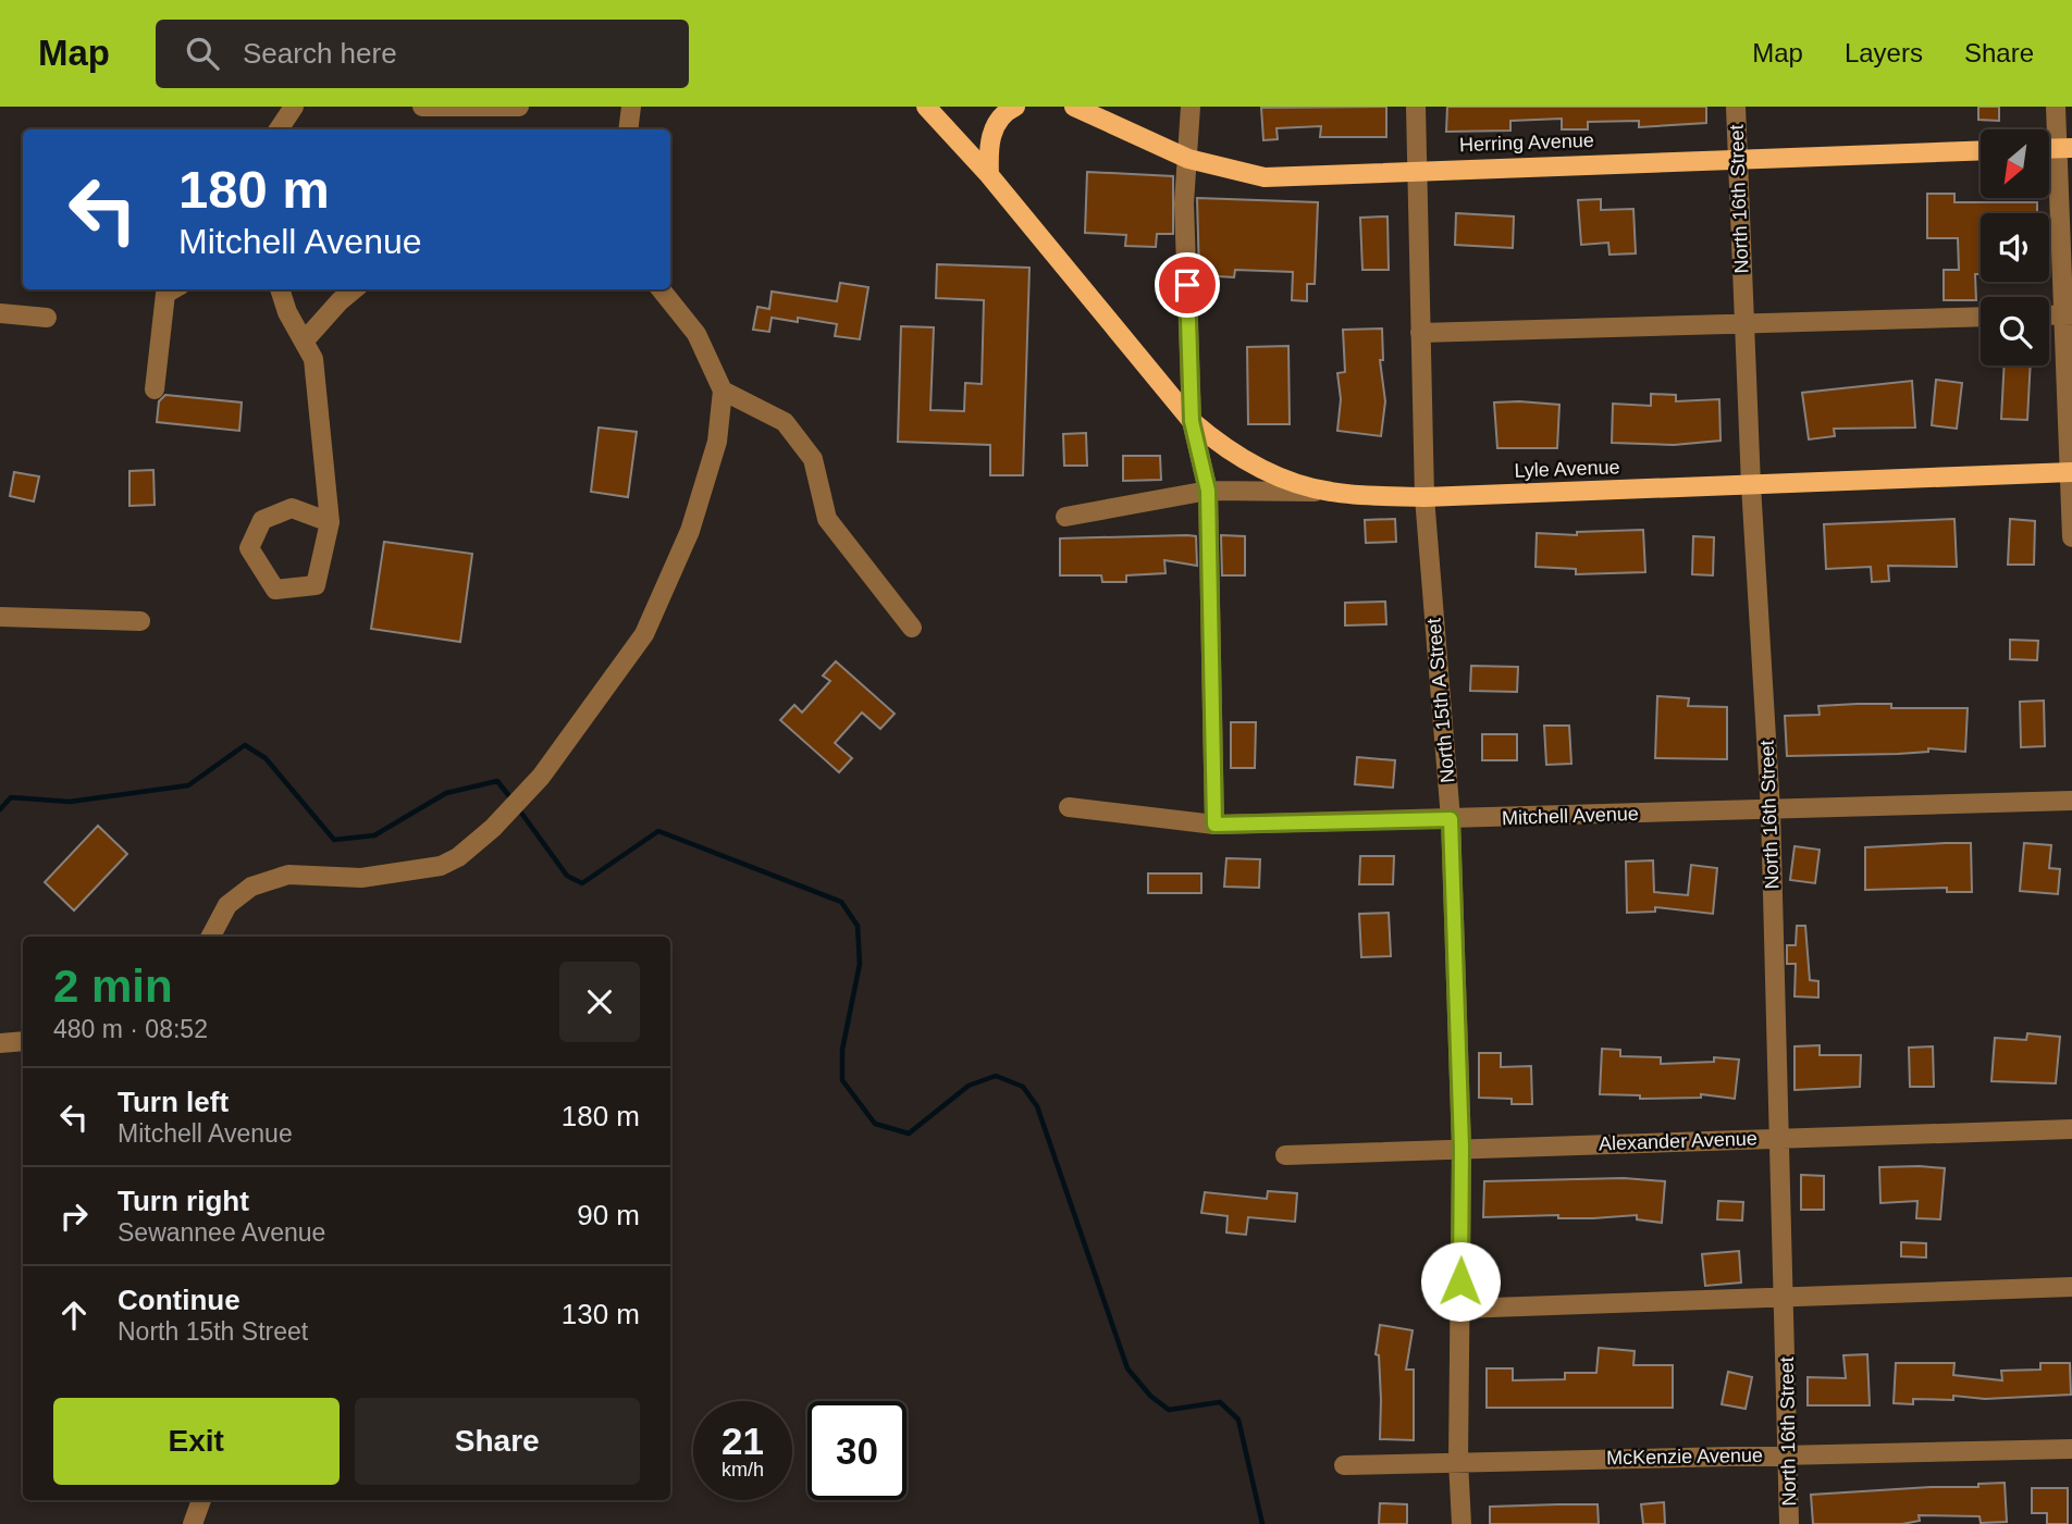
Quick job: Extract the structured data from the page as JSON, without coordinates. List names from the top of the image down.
{
  "streets": {
    "main road": ["Herring Avenue", "Lyle Avenue"],
    "street": [
      "North 16th Street",
      "North 15th A Street",
      "Mitchell Avenue",
      "Alexander Avenue",
      "McKenzie Avenue"
    ]
  },
  "crossings": [
    ["Herring Avenue", "North 16th Street"],
    ["Herring Avenue", "North 15th A Street"],
    ["North 16th Street", "Lyle Avenue"],
    ["North 16th Street", "Mitchell Avenue"],
    ["North 16th Street", "Alexander Avenue"],
    ["North 16th Street", "McKenzie Avenue"],
    ["Lyle Avenue", "North 15th A Street"],
    ["North 15th A Street", "Mitchell Avenue"],
    ["North 15th A Street", "Alexander Avenue"],
    ["North 15th A Street", "McKenzie Avenue"]
  ],
  "north": "bottom left",
  "page": {
    "header": "Map",
    "search": "Search here",
    "nav": ["Map", "Layers", "Share"],
    "turn": ["180 m", "Mitchell Avenue"],
    "heading": ["2 min", "480 m · 08:52"],
    "list": [
      {
        "name": "Turn left",
        "note": "Mitchell Avenue",
        "value": "180 m"
      },
      {
        "name": "Turn right",
        "note": "Sewannee Avenue",
        "value": "90 m"
      },
      {
        "name": "Continue",
        "note": "North 15th Street",
        "value": "130 m"
      }
    ],
    "buttons": ["Exit", "Share"],
    "speed": "21 km/h",
    "limit": "30"
  }
}
